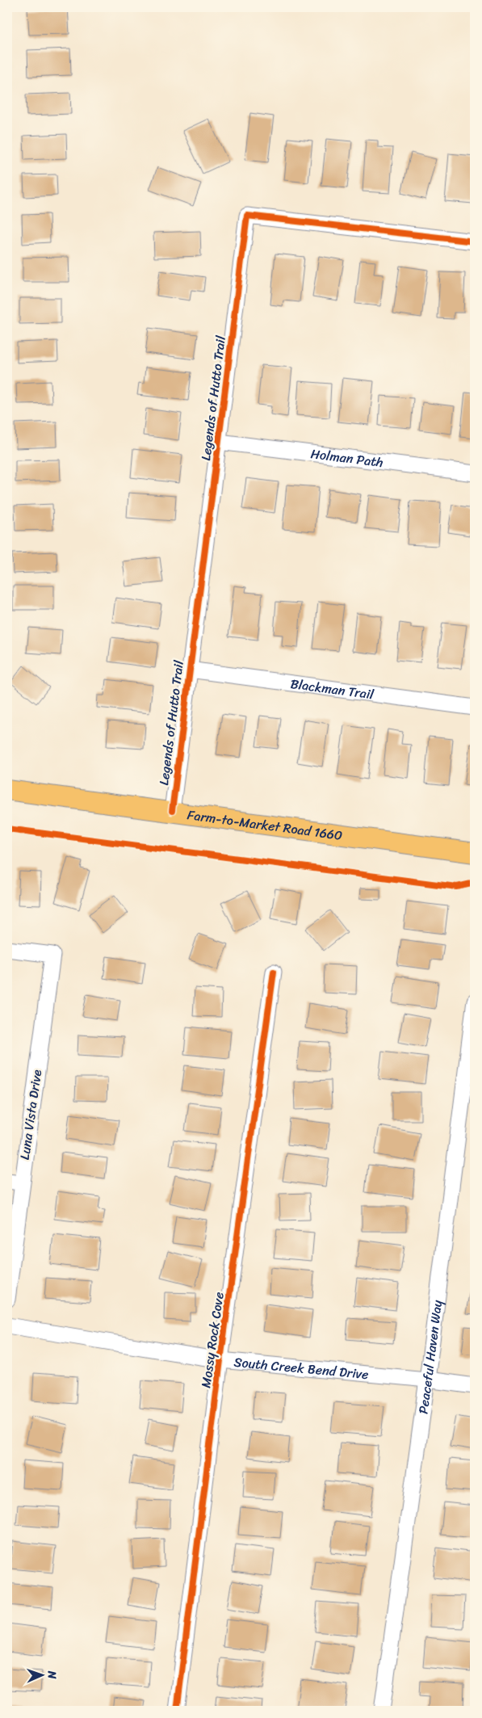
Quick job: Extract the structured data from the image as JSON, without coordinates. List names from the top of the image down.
{
  "streets": {
    "main road": ["Farm-to-Market Road 1660"],
    "street": [
      "Legends of Hutto Trail",
      "Holman Path",
      "Blackman Trail",
      "Luna Vista Drive",
      "Mossy Rock Cove",
      "Peaceful Haven Way",
      "South Creek Bend Drive"
    ]
  },
  "crossings": [
    ["Legends of Hutto Trail", "Holman Path"],
    ["Legends of Hutto Trail", "Blackman Trail"],
    ["Legends of Hutto Trail", "Farm-to-Market Road 1660"],
    ["Mossy Rock Cove", "South Creek Bend Drive"],
    ["Peaceful Haven Way", "South Creek Bend Drive"]
  ],
  "north": "right"
}
